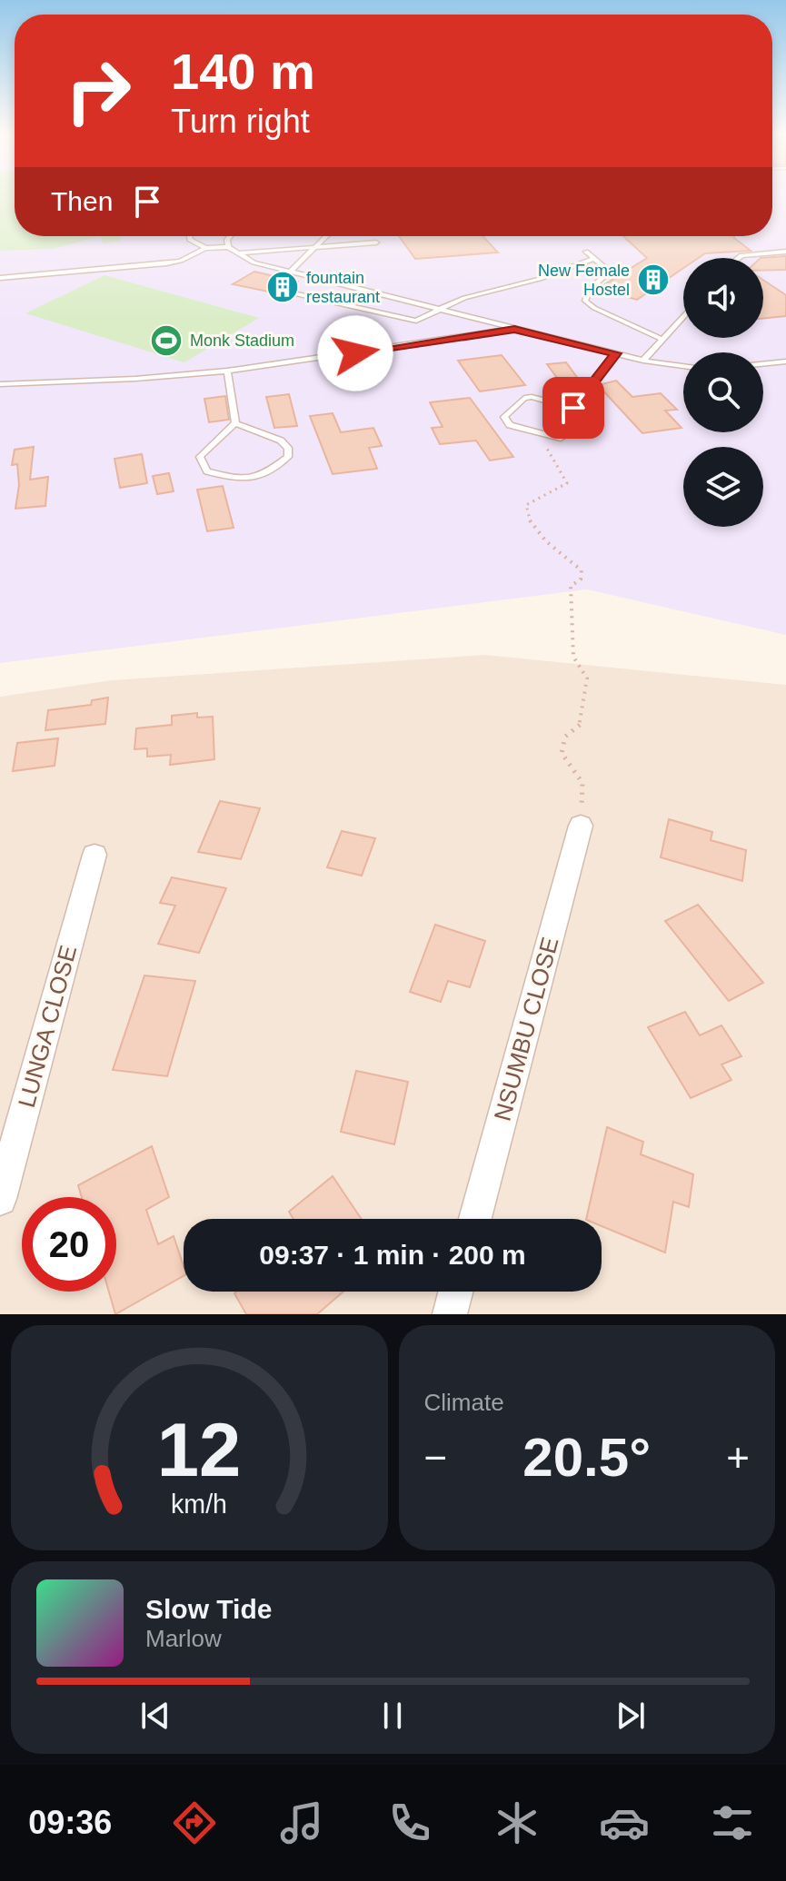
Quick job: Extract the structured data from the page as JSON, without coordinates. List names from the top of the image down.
{
  "streets": {
    "street": ["LUNGA CLOSE", "NSUMBU CLOSE"]
  },
  "places": {
    "building": ["New Female Hostel", "fountain restaurant"],
    "sports": ["Monk Stadium"]
  },
  "page": {
    "turn": ["140 m", "Turn right"],
    "then": "Then",
    "limit": "20",
    "trip": "09:37 · 1 min · 200 m",
    "tile": "Climate",
    "heat": ["−", "20.5°", "+"],
    "song": ["Slow Tide", "Marlow"],
    "tabs": "09:36",
    "gauge": ["12", "km/h"]
  }
}
